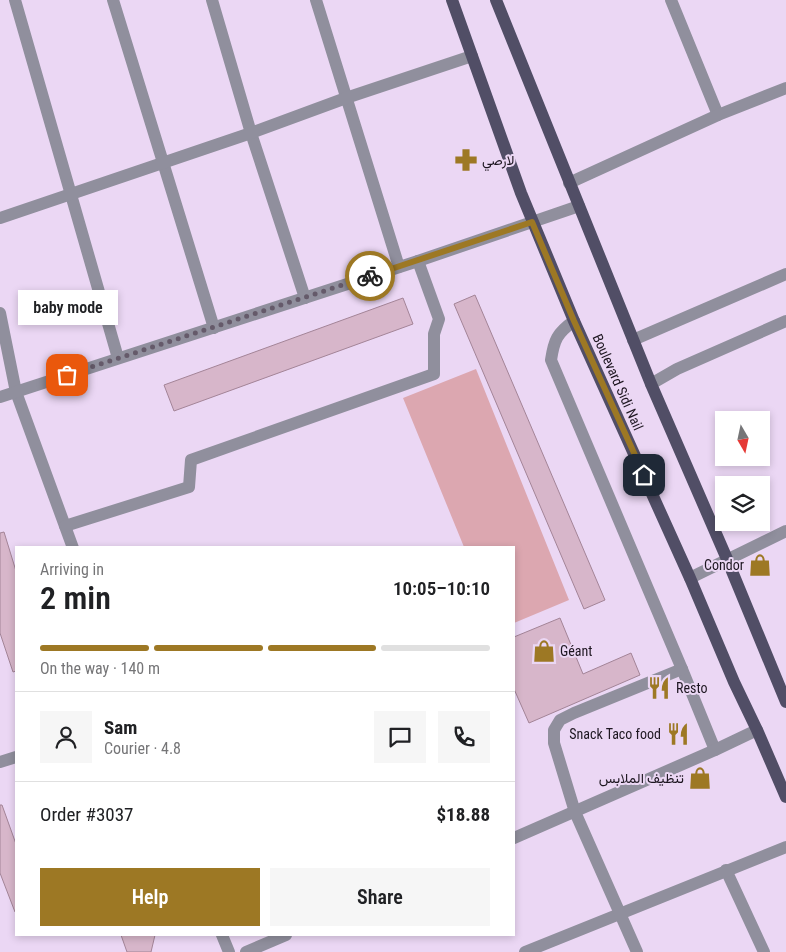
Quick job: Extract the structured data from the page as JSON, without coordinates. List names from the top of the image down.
{
  "streets": {
    "main road": ["Boulevard Sidi Nail"]
  },
  "places": {
    "pharmacy": ["لارصي"],
    "other": ["baby mode"],
    "shop": ["Condor", "Géant", "تنظيف الملابس"],
    "restaurant": ["Resto", "Snack Taco food"]
  },
  "north": "bottom",
  "page": {
    "bubble": "baby mode",
    "heading": ["2 min", "Arriving in", "10:05–10:10"],
    "panel": [
      "Sam",
      "Courier · 4.8",
      "Order #3037",
      "$18.88"
    ],
    "bar": "On the way · 140 m",
    "buttons": ["Help", "Share"]
  }
}
